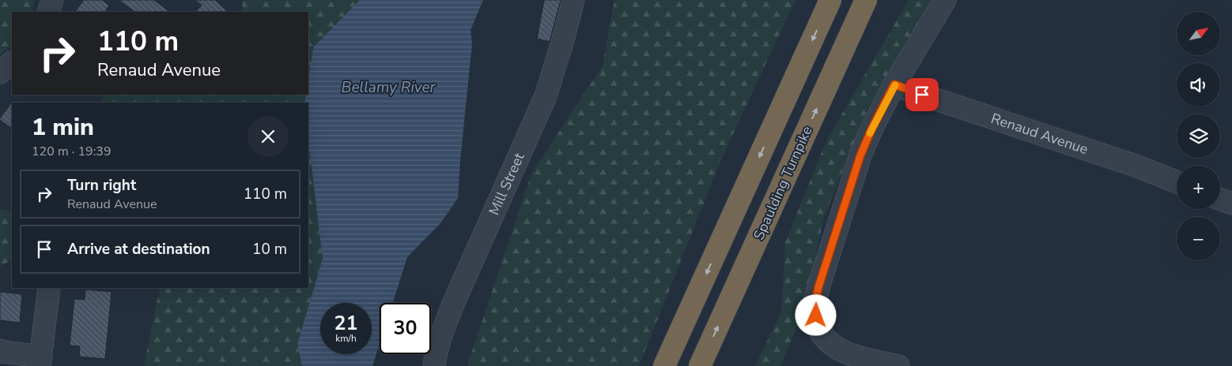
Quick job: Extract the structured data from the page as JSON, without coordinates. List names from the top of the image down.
{
  "streets": {
    "highway": ["Spaulding Turnpike"],
    "street": ["Renaud Avenue", "Mill Street"]
  },
  "water": ["Bellamy River"],
  "north": "top right",
  "page": {
    "map_buttons": ["+", "−"],
    "turn": ["110 m", "Renaud Avenue"],
    "heading": ["1 min", "120 m · 19:39"],
    "list": [
      {
        "name": "Turn right",
        "note": "Renaud Avenue",
        "value": "110 m"
      },
      {
        "name": "Arrive at destination",
        "value": "10 m"
      }
    ],
    "speed": "21 km/h",
    "limit": "30"
  }
}
